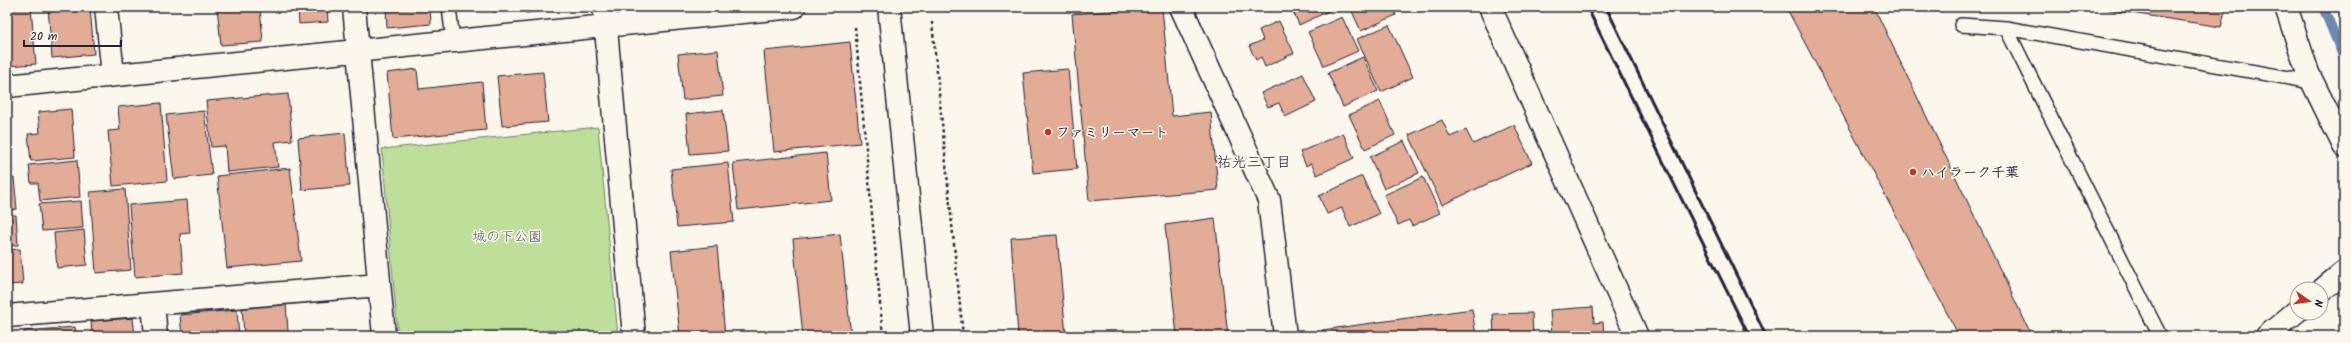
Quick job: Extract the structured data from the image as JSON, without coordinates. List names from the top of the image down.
{
  "districts": ["祐光三丁目"],
  "parks": ["城の下公園"],
  "places": ["ファミリーマート", "ハイラーク千葉"],
  "scale_bar": "20 m",
  "north": "right"
}
